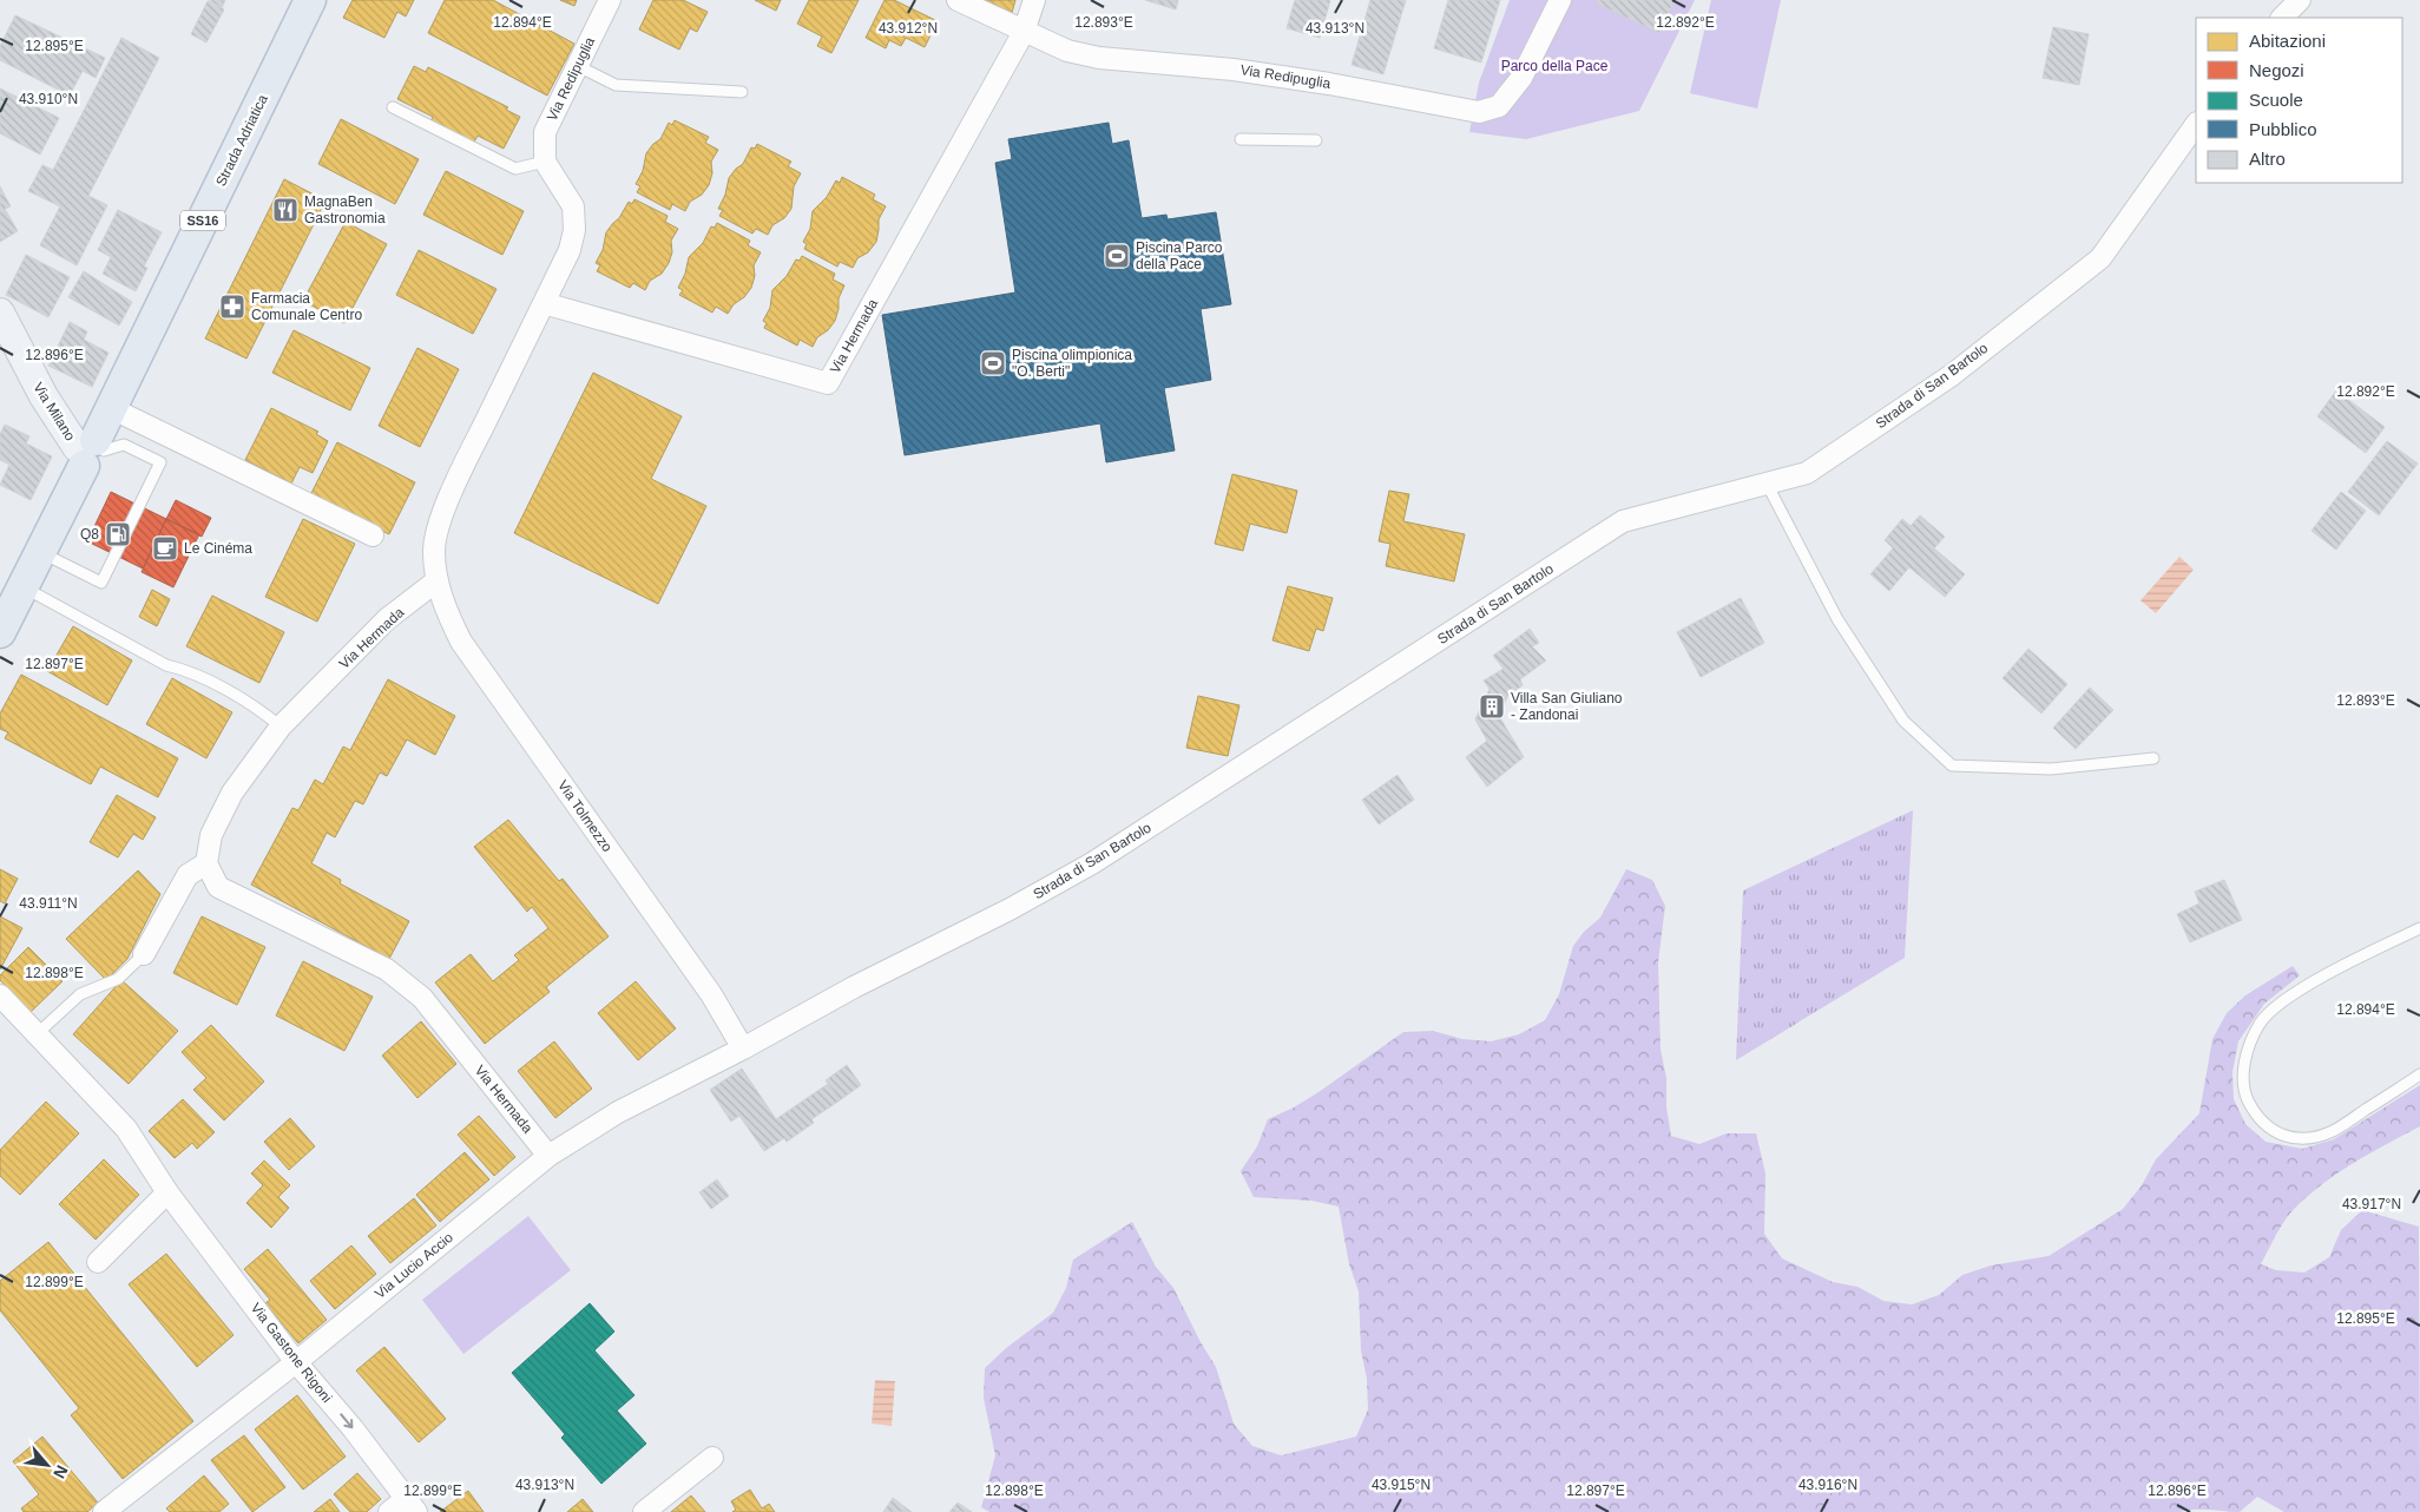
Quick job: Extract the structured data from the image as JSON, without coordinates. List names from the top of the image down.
{
  "streets": {
    "main road": ["Strada Adriatica", "SS16"],
    "street": [
      "Via Redipuglia",
      "Via Hermada",
      "Strada di San Bartolo",
      "Via Milano",
      "Via Tolmezzo",
      "Via Lucio Accio",
      "Via Gastone Rigoni"
    ]
  },
  "crossings": [
    ["Via Redipuglia", "Via Hermada"],
    ["Strada Adriatica", "Via Milano"],
    ["Via Hermada", "Via Tolmezzo"],
    ["Via Hermada", "Via Lucio Accio"],
    ["Strada di San Bartolo", "Via Tolmezzo"],
    ["Strada di San Bartolo", "Via Lucio Accio"],
    ["Via Tolmezzo", "Via Lucio Accio"],
    ["Via Lucio Accio", "Via Gastone Rigoni"]
  ],
  "parks": ["Parco della Pace"],
  "places": {
    "restaurant": ["MagnaBen Gastronomia"],
    "sports": ["Piscina Parco della Pace", "Piscina olimpionica \"O. Berti\""],
    "pharmacy": ["Farmacia Comunale Centro"],
    "fuel station": ["Q8"],
    "cafe": ["Le Cinéma"],
    "building": ["Villa San Giuliano - Zandonai"]
  },
  "legend": [
    "Abitazioni",
    "Negozi",
    "Scuole",
    "Pubblico",
    "Altro"
  ],
  "north": "bottom right",
  "coordinates": [
    "12.894°E",
    "12.893°E",
    "12.892°E",
    "43.912°N",
    "43.913°N",
    "12.895°E",
    "43.910°N",
    "12.896°E",
    "12.897°E",
    "43.911°N",
    "12.898°E",
    "43.917°N",
    "12.899°E",
    "43.915°N",
    "43.916°N"
  ]
}
